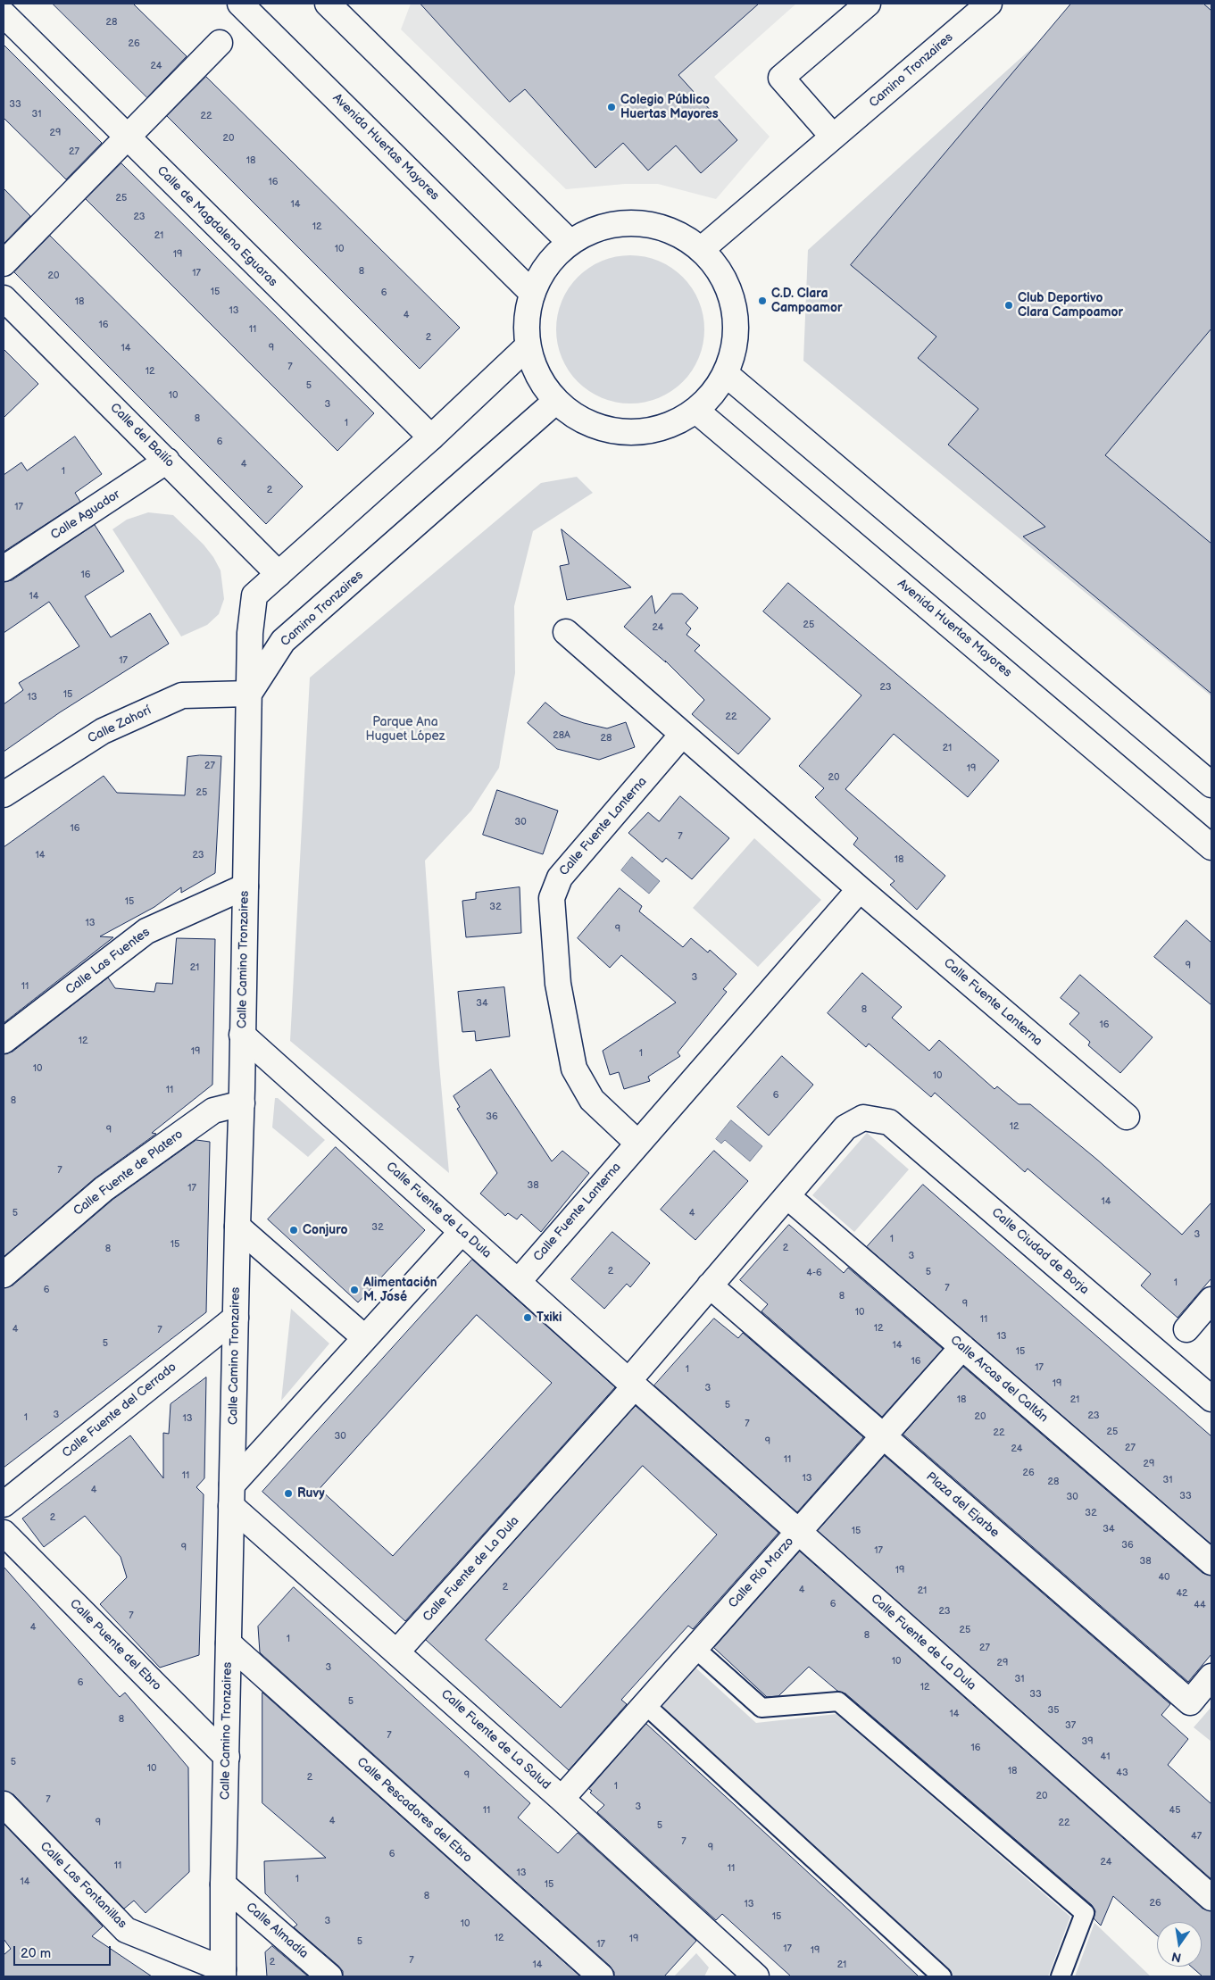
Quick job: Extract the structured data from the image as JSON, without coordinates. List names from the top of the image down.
{
  "streets": {
    "street": [
      "Camino Tronzaires",
      "Avenida Huertas Mayores",
      "Calle de Magdalena Eguaras",
      "Calle del Bailío",
      "Calle Aguador",
      "Calle Zahorí",
      "Calle Fuente Lanterna",
      "Calle Camino Tronzaires",
      "Calle Las Fuentes",
      "Calle Fuente de Platero",
      "Calle Fuente de La Dula",
      "Calle Ciudad de Borja",
      "Calle Arcas del Caltán",
      "Calle Fuente del Cerrado",
      "Plaza del Ejarbe",
      "Calle Río Marzo",
      "Calle Puente del Ebro",
      "Calle Fuente de La Salud",
      "Calle Pescadores del Ebro",
      "Calle Las Fontanillas",
      "Calle Almadía"
    ]
  },
  "crossings": [
    ["Camino Tronzaires", "Calle Zahorí"],
    ["Camino Tronzaires", "Calle Camino Tronzaires"],
    ["Calle del Bailío", "Calle Aguador"],
    ["Calle Zahorí", "Calle Camino Tronzaires"],
    ["Calle Fuente Lanterna", "Calle Fuente de La Dula"],
    ["Calle Camino Tronzaires", "Calle Las Fuentes"],
    ["Calle Camino Tronzaires", "Calle Fuente de Platero"],
    ["Calle Camino Tronzaires", "Calle Fuente de La Dula"],
    ["Calle Camino Tronzaires", "Calle Fuente del Cerrado"],
    ["Calle Camino Tronzaires", "Calle Puente del Ebro"],
    ["Calle Camino Tronzaires", "Calle Fuente de La Salud"],
    ["Calle Camino Tronzaires", "Calle Pescadores del Ebro"],
    ["Calle Camino Tronzaires", "Calle Las Fontanillas"],
    ["Calle Camino Tronzaires", "Calle Almadía"],
    ["Calle Fuente de La Dula", "Calle Río Marzo"],
    ["Calle Fuente de La Dula", "Calle Fuente de La Salud"],
    ["Calle Ciudad de Borja", "Calle Arcas del Caltán"],
    ["Calle Arcas del Caltán", "Calle Río Marzo"],
    ["Plaza del Ejarbe", "Calle Río Marzo"],
    ["Calle Río Marzo", "Calle Fuente de La Salud"]
  ],
  "parks": ["Parque Ana Huguet López"],
  "places": [
    "Colegio Público Huertas Mayores",
    "C.D. Clara Campoamor",
    "Club Deportivo Clara Campoamor",
    "Conjuro",
    "Alimentación M. José",
    "Txiki",
    "Ruvy"
  ],
  "house_numbers": [
    "28",
    "26",
    "24",
    "33",
    "31",
    "22",
    "29",
    "20",
    "27",
    "18",
    "16",
    "25",
    "14",
    "23",
    "12",
    "21",
    "10",
    "19",
    "8",
    "17",
    "20",
    "15",
    "6",
    "18",
    "13",
    "4",
    "16",
    "11",
    "2",
    "14",
    "9",
    "7",
    "12",
    "5",
    "10",
    "3",
    "8",
    "1",
    "6",
    "4",
    "1",
    "2",
    "17",
    "16",
    "14",
    "25",
    "24",
    "17",
    "23",
    "15",
    "13",
    "22",
    "28A",
    "28",
    "21",
    "27",
    "19",
    "20",
    "25",
    "30",
    "16",
    "7",
    "14",
    "23",
    "18",
    "15",
    "32",
    "13",
    "9",
    "9",
    "21",
    "3",
    "11",
    "34",
    "8",
    "16",
    "12",
    "19",
    "1",
    "10",
    "10",
    "11",
    "6",
    "8",
    "36",
    "12",
    "9",
    "7",
    "38",
    "17",
    "14",
    "5",
    "4",
    "32",
    "3",
    "1",
    "15",
    "2",
    "8",
    "3",
    "2",
    "5",
    "4-6",
    "1",
    "7",
    "6",
    "8",
    "9",
    "10",
    "11",
    "12",
    "4",
    "7",
    "13",
    "5",
    "14",
    "15",
    "16",
    "17",
    "1",
    "19",
    "3",
    "18",
    "21",
    "5",
    "3",
    "23",
    "20",
    "1",
    "13",
    "7",
    "25",
    "22",
    "30",
    "9",
    "27",
    "24",
    "11",
    "29",
    "26",
    "11",
    "13",
    "31",
    "28",
    "4",
    "33",
    "30",
    "32",
    "2",
    "34",
    "15",
    "36",
    "9",
    "17",
    "38",
    "19",
    "40",
    "2",
    "4",
    "21",
    "42",
    "6",
    "44",
    "23",
    "7",
    "4",
    "25",
    "8",
    "1",
    "27",
    "10",
    "29",
    "3",
    "31",
    "6",
    "12",
    "33",
    "5",
    "35",
    "14",
    "8",
    "37",
    "7",
    "39",
    "16",
    "41",
    "5",
    "10",
    "18",
    "43",
    "9",
    "2",
    "1",
    "20",
    "7",
    "3",
    "11",
    "45",
    "4",
    "9",
    "22",
    "5",
    "47",
    "7",
    "9",
    "6",
    "24",
    "11",
    "11",
    "13",
    "1",
    "14",
    "15",
    "8",
    "26",
    "13",
    "15",
    "3",
    "10",
    "12",
    "19",
    "5",
    "17",
    "17",
    "19",
    "7",
    "2",
    "14",
    "21"
  ],
  "scale_bar": "20 m",
  "north": "bottom"
}
